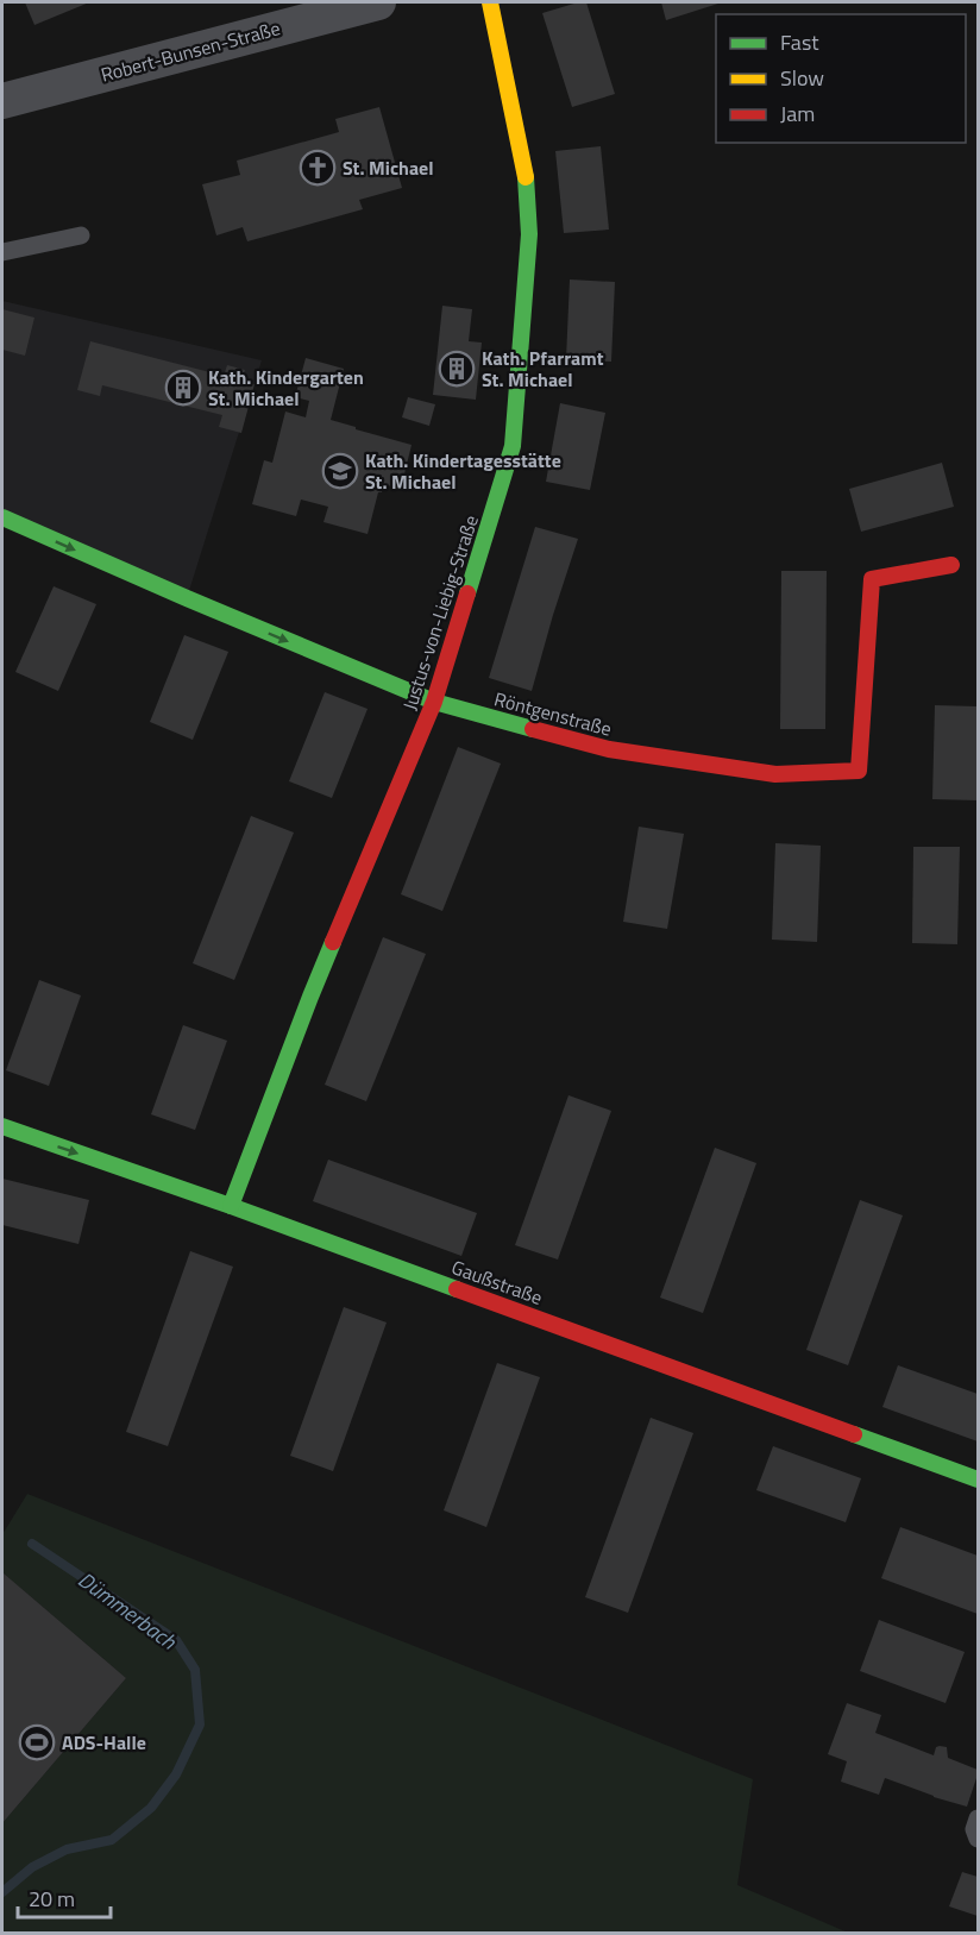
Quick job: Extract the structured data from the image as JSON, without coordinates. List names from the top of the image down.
{
  "streets": {
    "street": [
      "Robert-Bunsen-Straße",
      "Justus-von-Liebig-Straße",
      "Röntgenstraße",
      "Gaußstraße"
    ]
  },
  "crossings": [
    ["Justus-von-Liebig-Straße", "Röntgenstraße"],
    ["Justus-von-Liebig-Straße", "Gaußstraße"]
  ],
  "one_way": ["Röntgenstraße"],
  "water": ["Dümmerbach"],
  "places": {
    "church": ["St. Michael"],
    "building": ["Kath. Pfarramt St. Michael", "Kath. Kindergarten St. Michael"],
    "school or university": ["Kath. Kindertagesstätte St. Michael"],
    "sports": ["ADS-Halle"]
  },
  "legend": ["Fast", "Slow", "Jam"],
  "scale_bar": "20 m"
}
